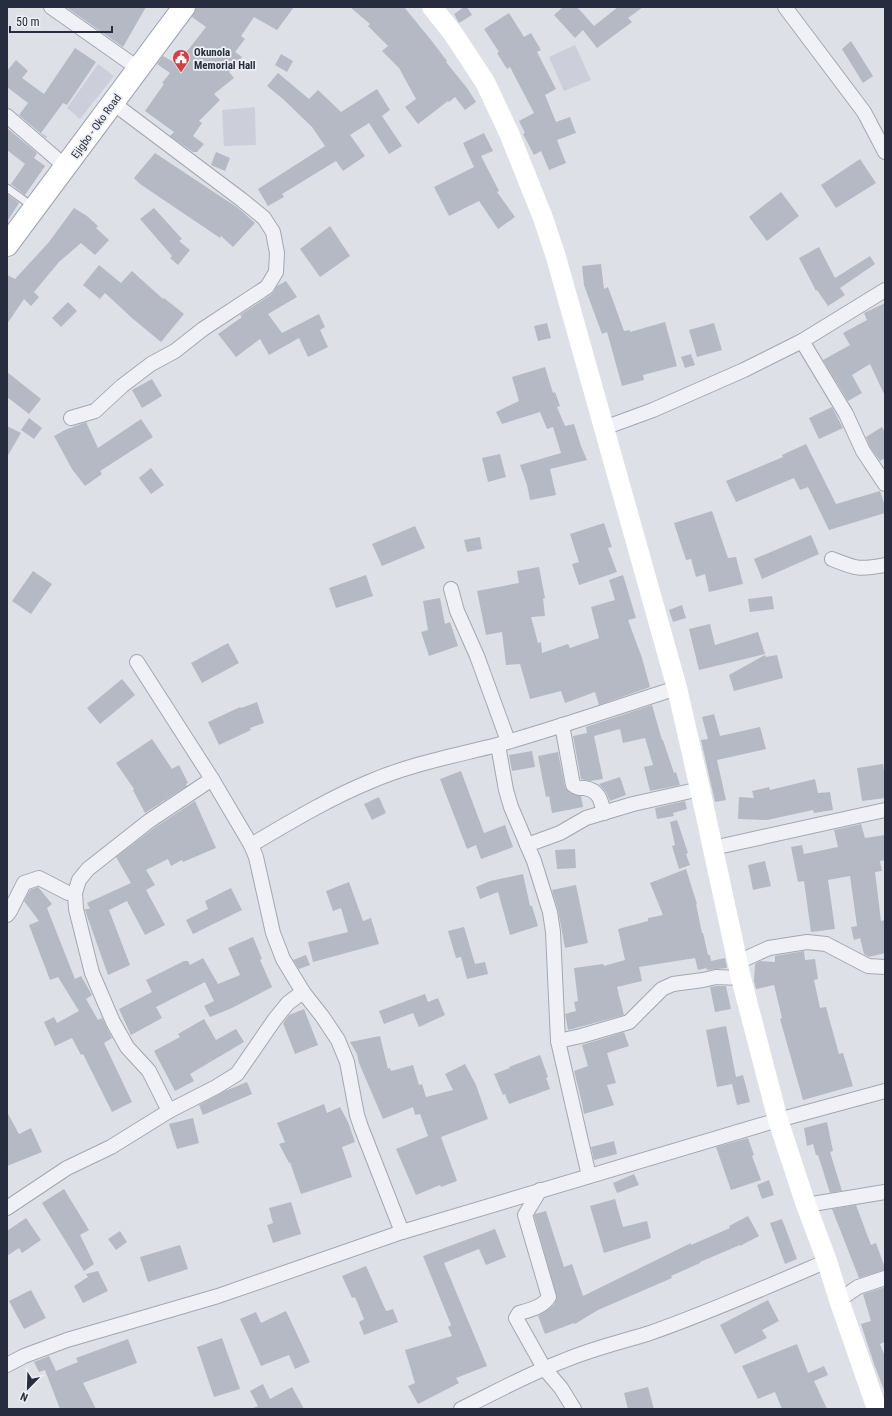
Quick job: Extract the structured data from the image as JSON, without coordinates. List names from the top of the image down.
{
  "streets": {
    "main road": ["Ejigbo - Oko Road"]
  },
  "places": {
    "public building": ["Okunola Memorial Hall"]
  },
  "scale_bar": "50 m",
  "north": "bottom left"
}
